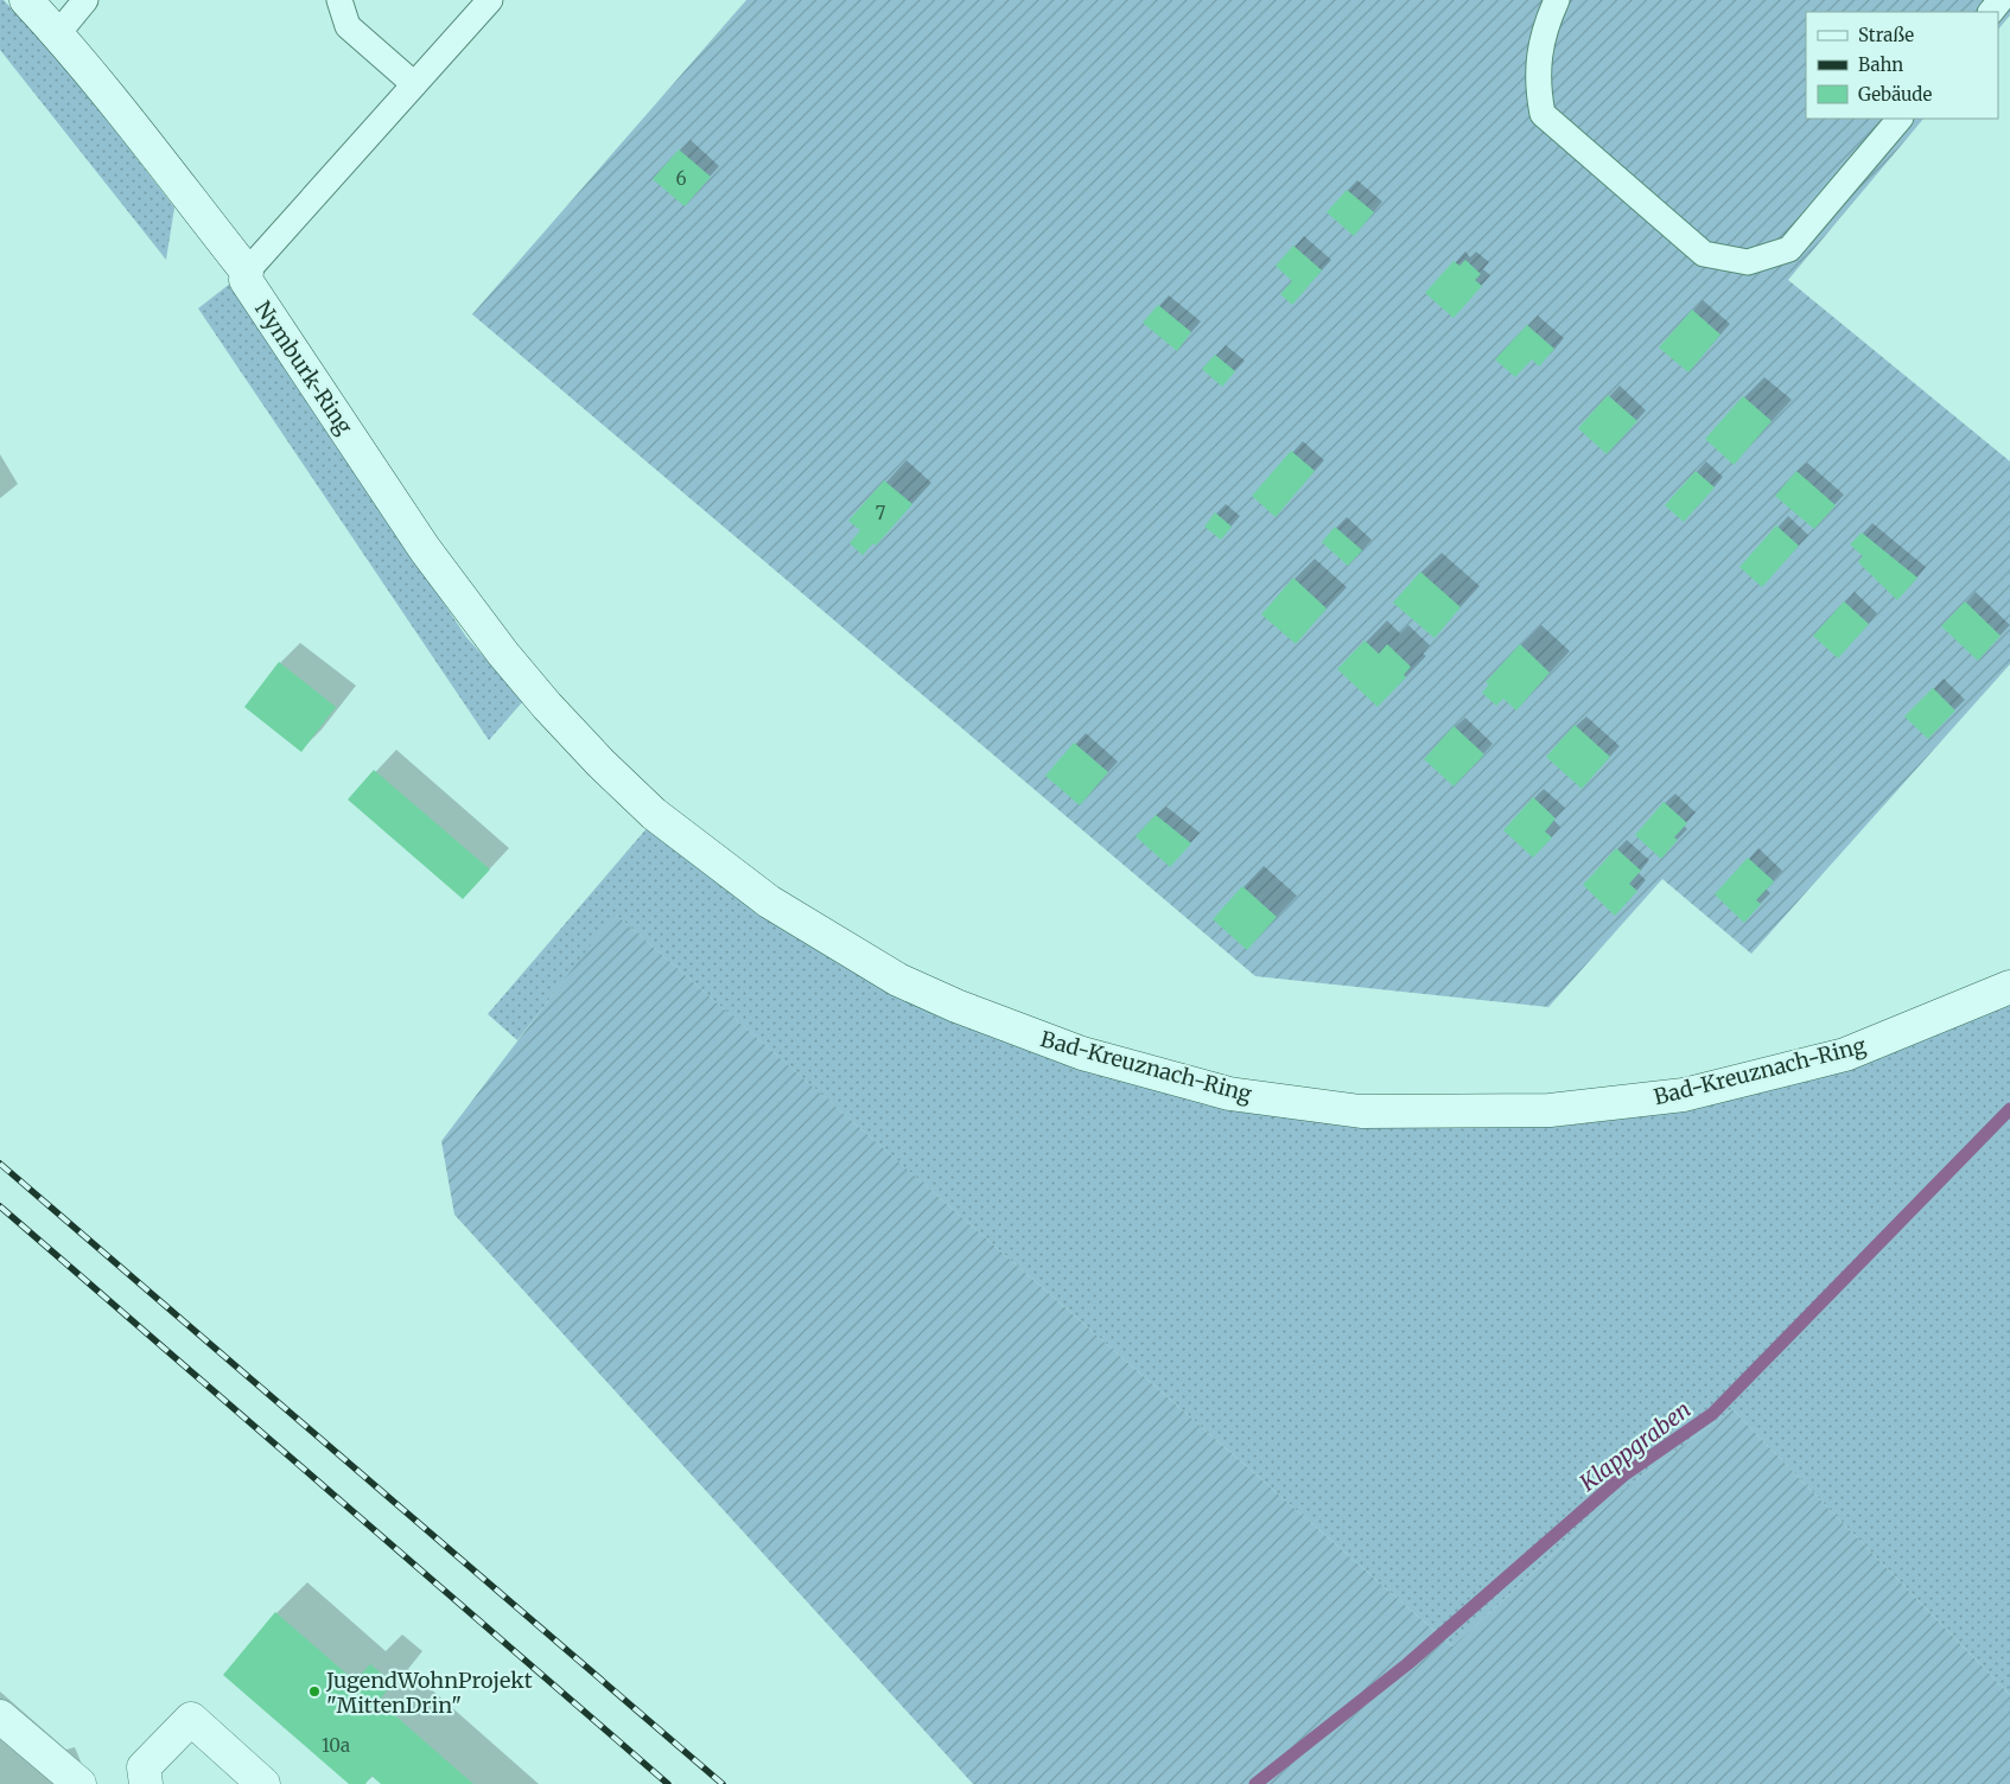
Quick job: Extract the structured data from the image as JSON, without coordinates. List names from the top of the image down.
{
  "streets": {
    "main road": ["Nymburk-Ring", "Bad-Kreuznach-Ring"]
  },
  "crossings": [
    ["Nymburk-Ring", "Bad-Kreuznach-Ring"]
  ],
  "water": ["Klappgraben"],
  "places": ["JugendWohnProjekt \"MittenDrin\""],
  "house_numbers": ["6", "7", "10a"],
  "legend": ["Straße", "Bahn", "Gebäude"]
}
